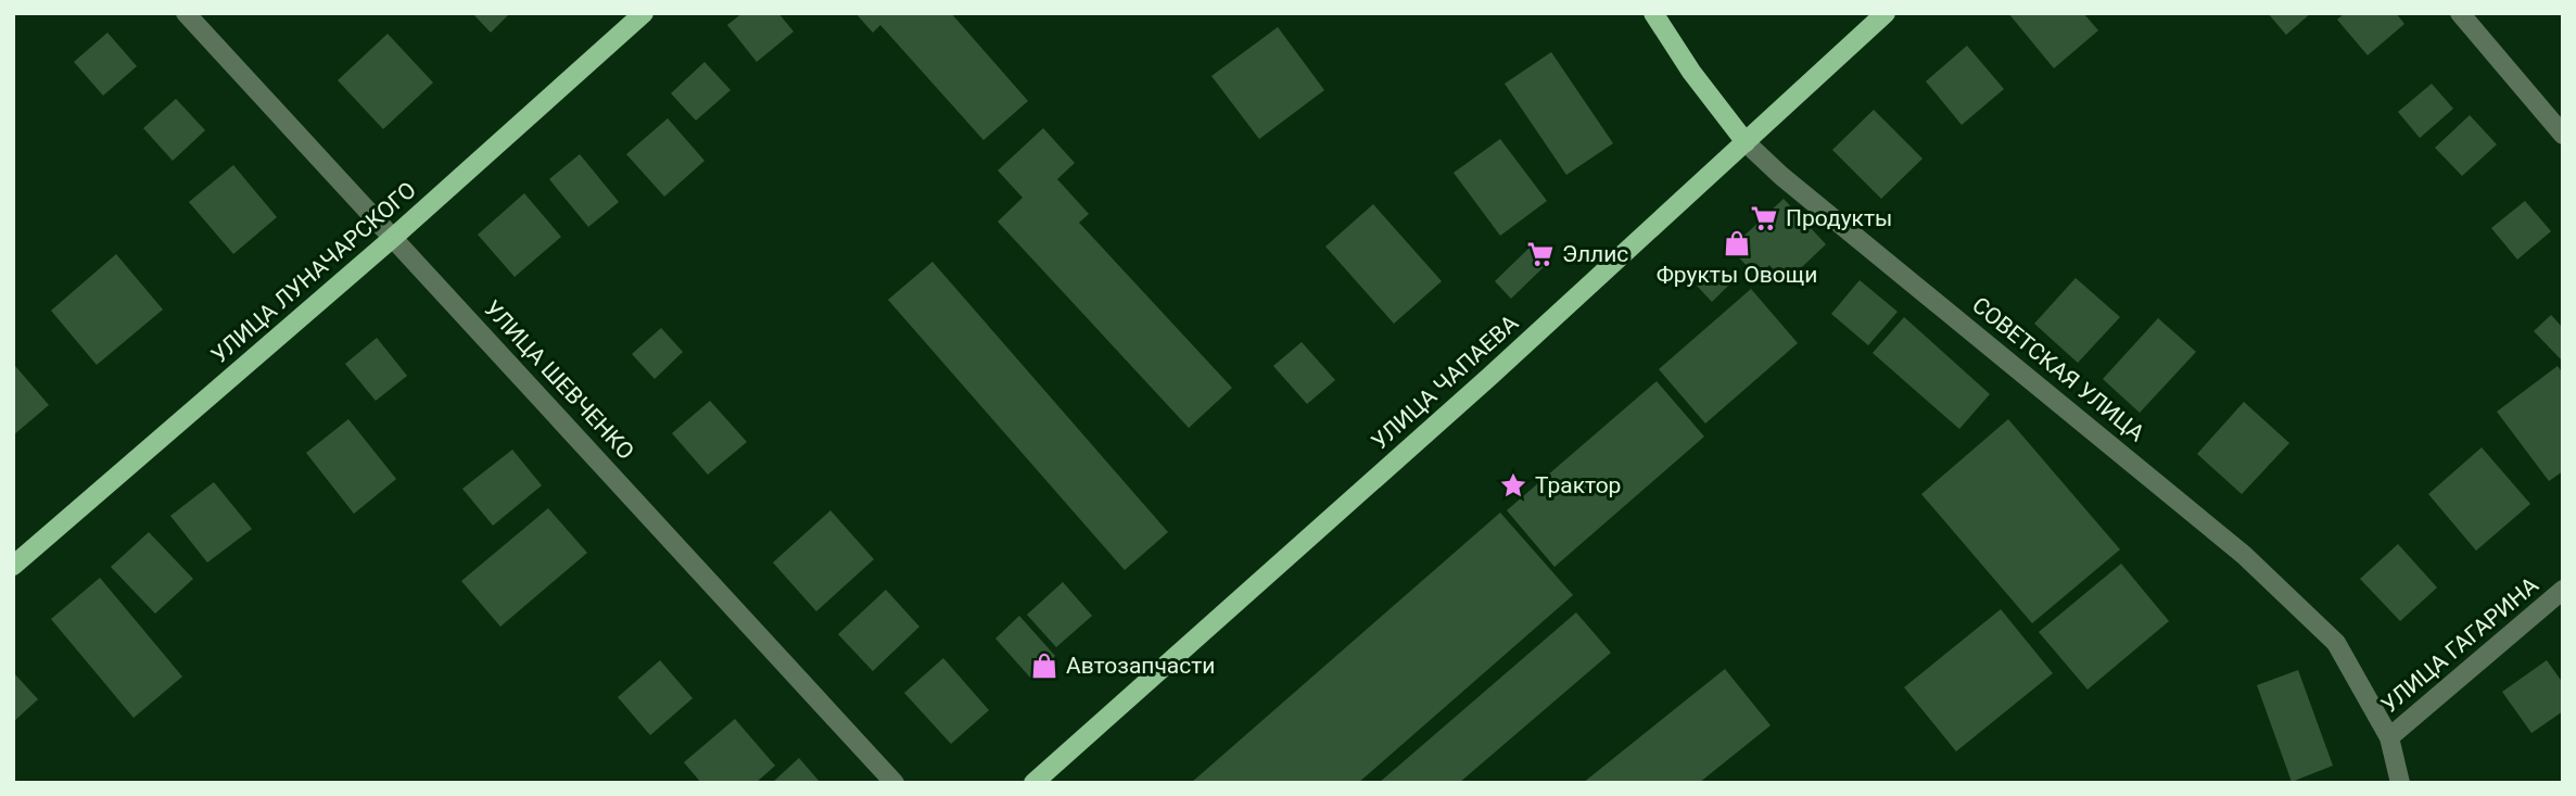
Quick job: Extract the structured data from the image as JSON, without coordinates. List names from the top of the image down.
{
  "streets": {
    "main road": ["УЛИЦА ЛУНАЧАРСКОГО", "СОВЕТСКАЯ УЛИЦА", "УЛИЦА ЧАПАЕВА"],
    "street": ["УЛИЦА ШЕВЧЕНКО", "УЛИЦА ГАГАРИНА"]
  },
  "crossings": [
    ["УЛИЦА ЛУНАЧАРСКОГО", "УЛИЦА ШЕВЧЕНКО"],
    ["СОВЕТСКАЯ УЛИЦА", "УЛИЦА ЧАПАЕВА"],
    ["СОВЕТСКАЯ УЛИЦА", "УЛИЦА ГАГАРИНА"]
  ],
  "places": {
    "supermarket": ["Продукты", "Эллис"],
    "shop": ["Фрукты Овощи", "Автозапчасти"],
    "place": ["Трактор"]
  }
}
